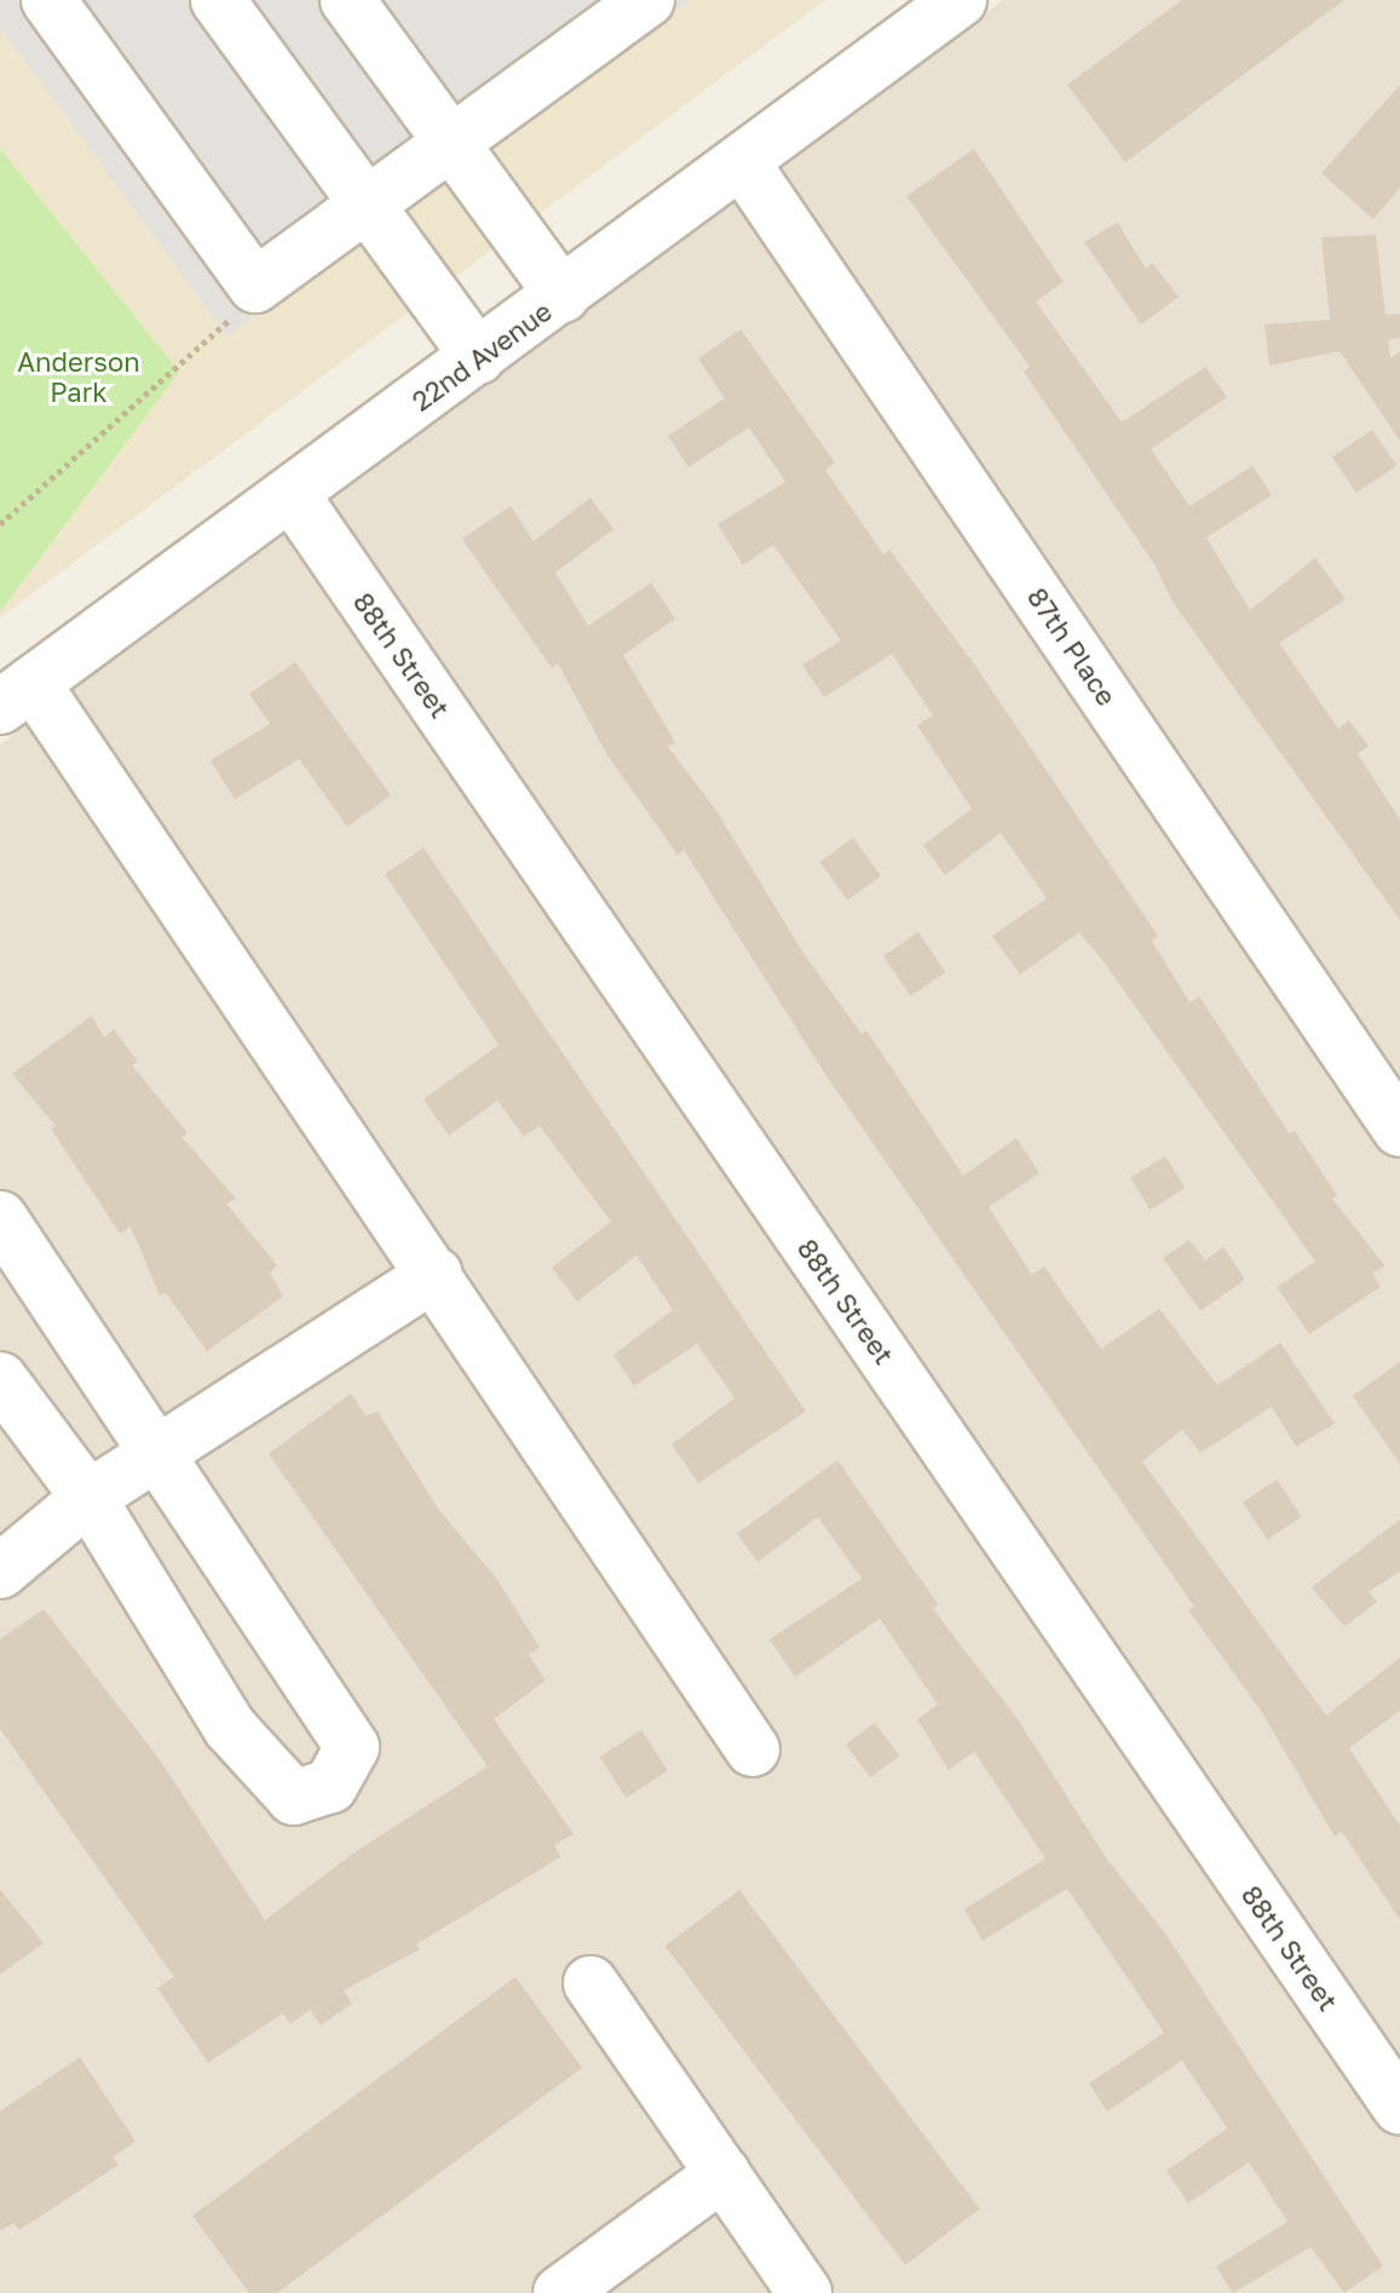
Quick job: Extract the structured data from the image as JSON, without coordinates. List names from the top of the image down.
{
  "streets": {
    "street": ["22nd Avenue", "87th Place", "88th Street"]
  },
  "crossings": [
    ["22nd Avenue", "87th Place"],
    ["22nd Avenue", "88th Street"]
  ],
  "parks": ["Anderson Park"]
}
